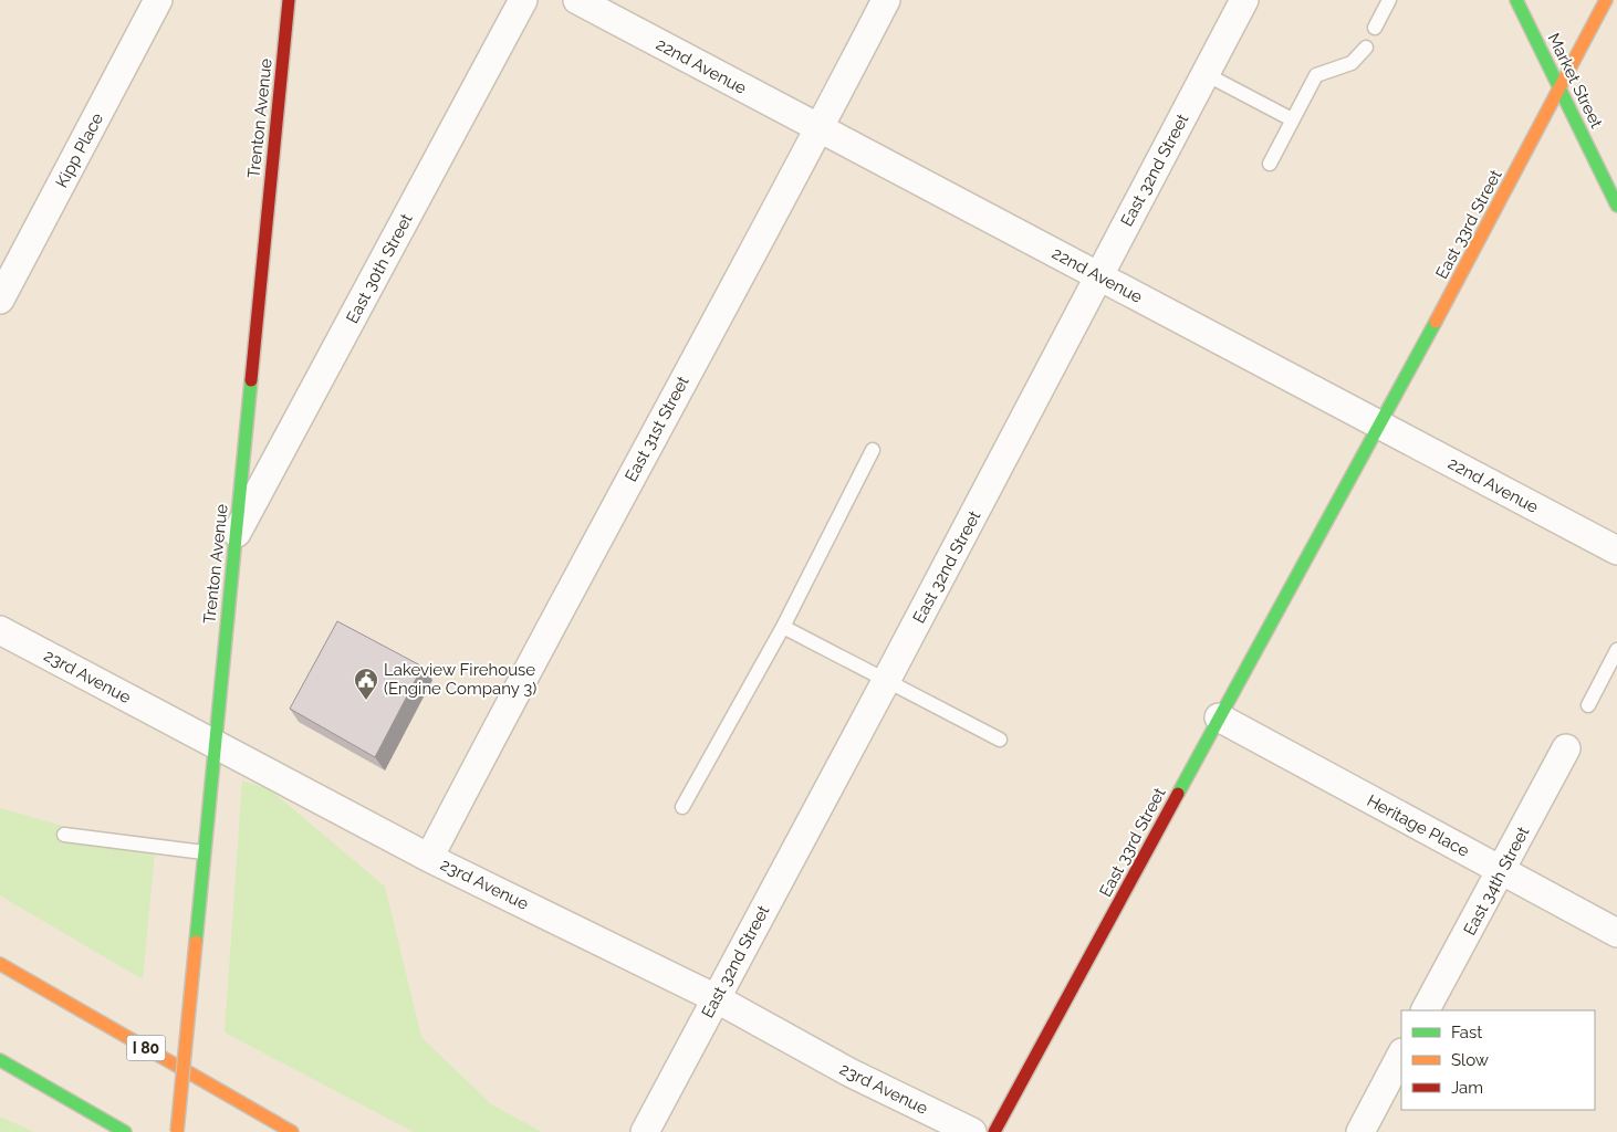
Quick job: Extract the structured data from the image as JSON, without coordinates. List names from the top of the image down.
{
  "streets": {
    "main road": [
      "Market Street",
      "Trenton Avenue",
      "East 33rd Street",
      "I 80"
    ],
    "street": [
      "22nd Avenue",
      "Kipp Place",
      "East 32nd Street",
      "East 30th Street",
      "East 31st Street",
      "23rd Avenue",
      "Heritage Place",
      "East 34th Street"
    ]
  },
  "crossings": [
    ["22nd Avenue", "East 32nd Street"],
    ["22nd Avenue", "East 33rd Street"],
    ["22nd Avenue", "East 31st Street"],
    ["Market Street", "East 33rd Street"],
    ["Trenton Avenue", "East 30th Street"],
    ["Trenton Avenue", "23rd Avenue"],
    ["East 32nd Street", "23rd Avenue"],
    ["East 33rd Street", "Heritage Place"],
    ["East 31st Street", "23rd Avenue"],
    ["Heritage Place", "East 34th Street"]
  ],
  "places": {
    "public building": ["Lakeview Firehouse (Engine Company 3)"]
  },
  "legend": ["Fast", "Slow", "Jam"]
}
